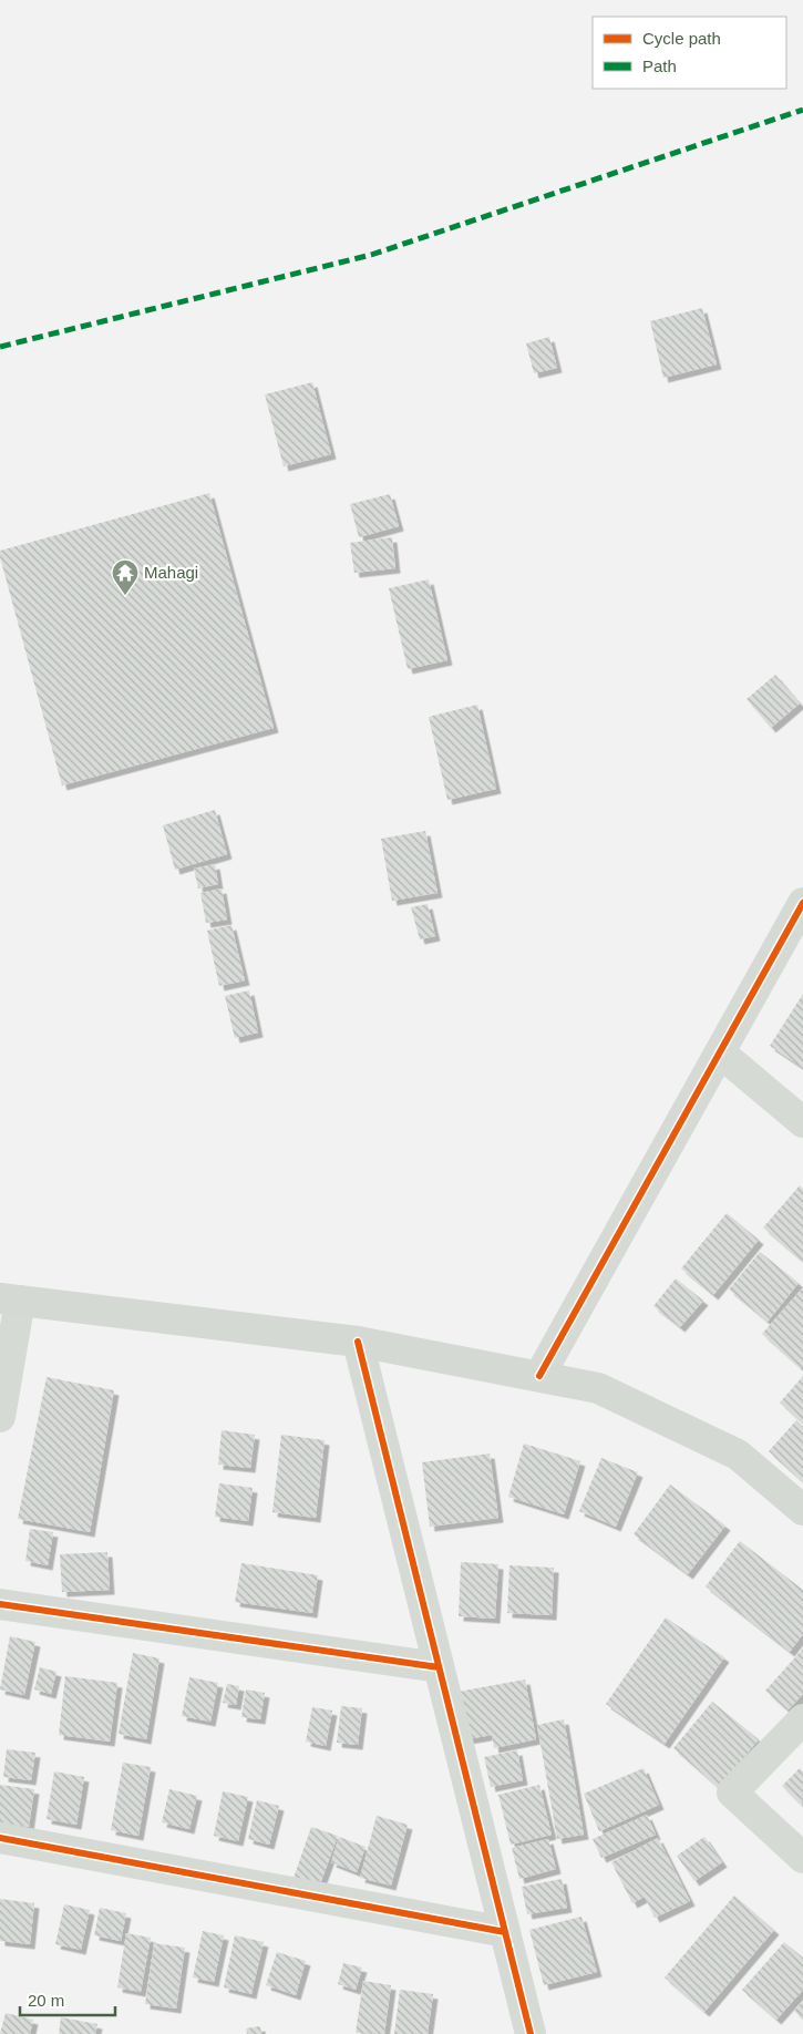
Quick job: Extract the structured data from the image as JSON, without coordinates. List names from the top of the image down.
{
  "places": {
    "temple": ["Mahagi"]
  },
  "legend": ["Cycle path", "Path"],
  "scale_bar": "20 m"
}
